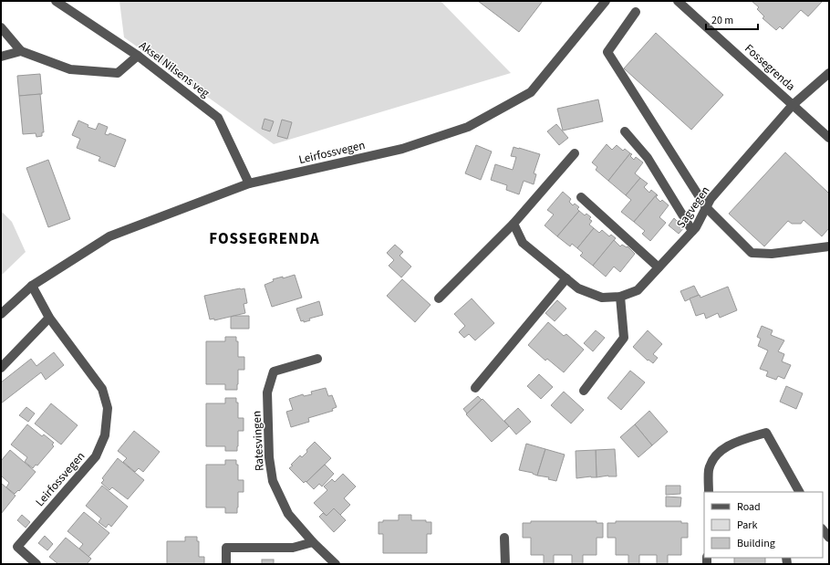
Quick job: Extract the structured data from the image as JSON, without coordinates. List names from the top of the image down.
{
  "streets": {
    "street": [
      "Fossegrenda",
      "Aksel Nilsens veg",
      "Leirfossvegen",
      "Sagvegen",
      "Ratesvingen"
    ]
  },
  "crossings": [
    ["Fossegrenda", "Sagvegen"],
    ["Aksel Nilsens veg", "Leirfossvegen"]
  ],
  "districts": ["FOSSEGRENDA"],
  "legend": ["Road", "Park", "Building"],
  "scale_bar": "20 m"
}
